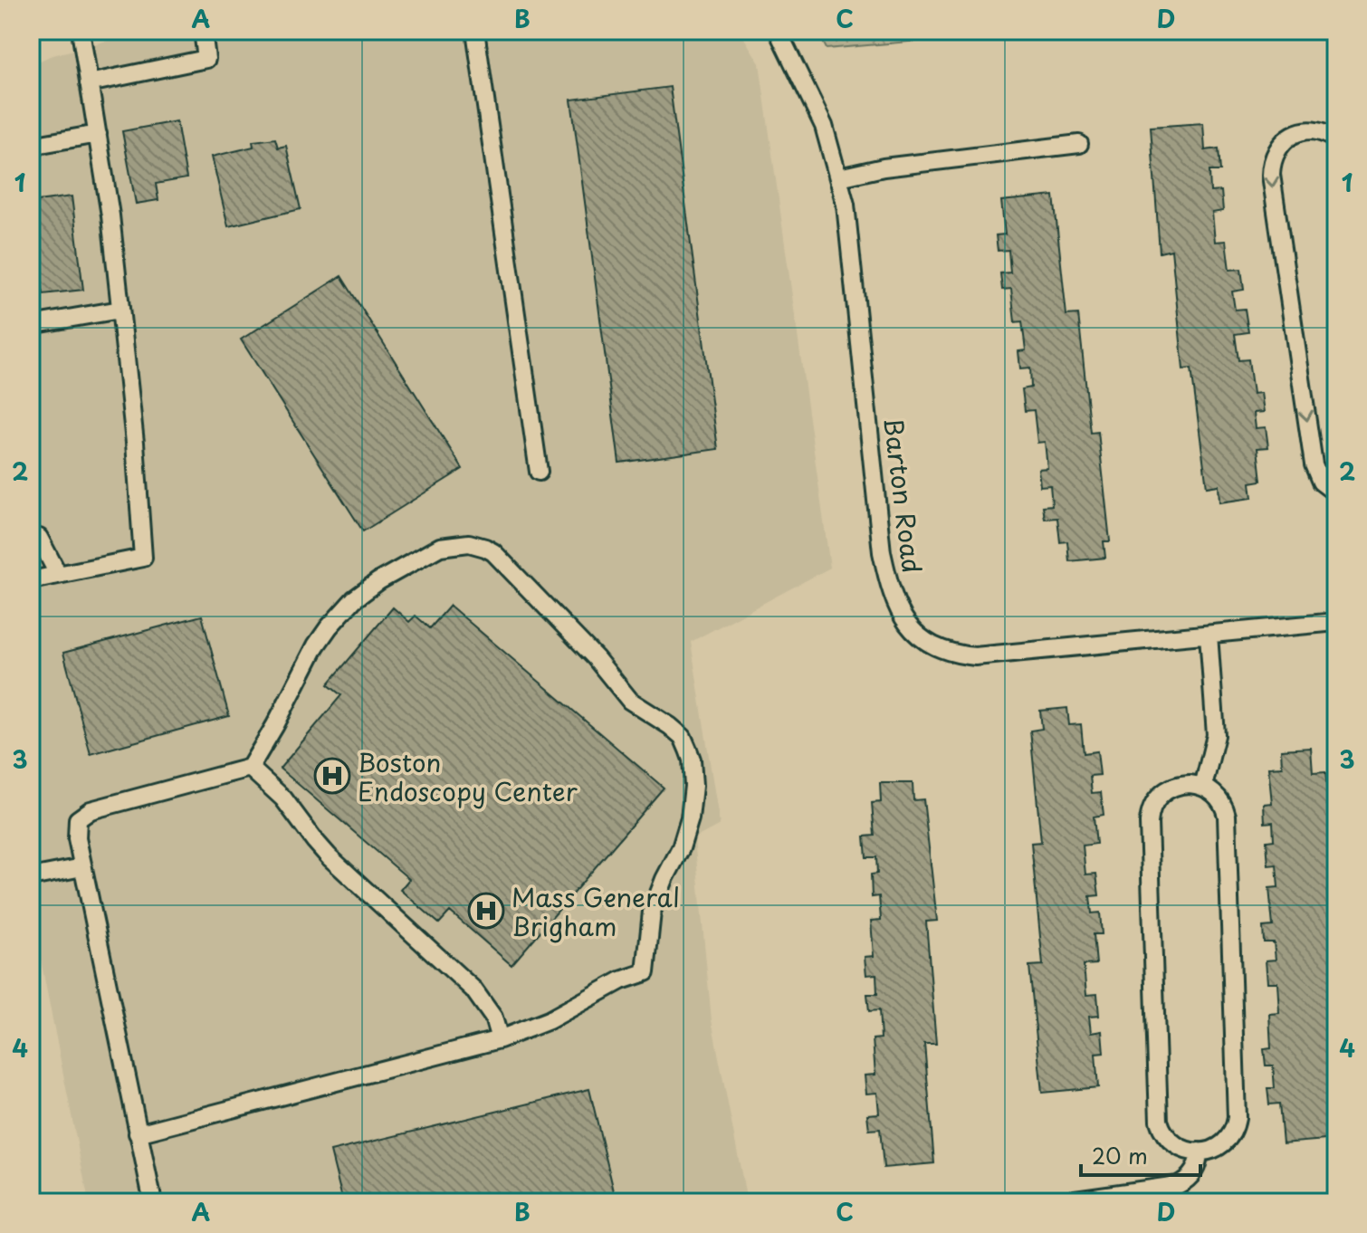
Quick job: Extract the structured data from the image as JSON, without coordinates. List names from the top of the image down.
{
  "streets": {
    "lane": ["Barton Road"]
  },
  "places": {
    "hospital": ["Boston Endoscopy Center", "Mass General Brigham"]
  },
  "scale_bar": "20 m",
  "grid": {
    "columns": [
      "A",
      "B",
      "C",
      "D"
    ],
    "rows": [
      "1",
      "2",
      "3",
      "4"
    ]
  }
}
